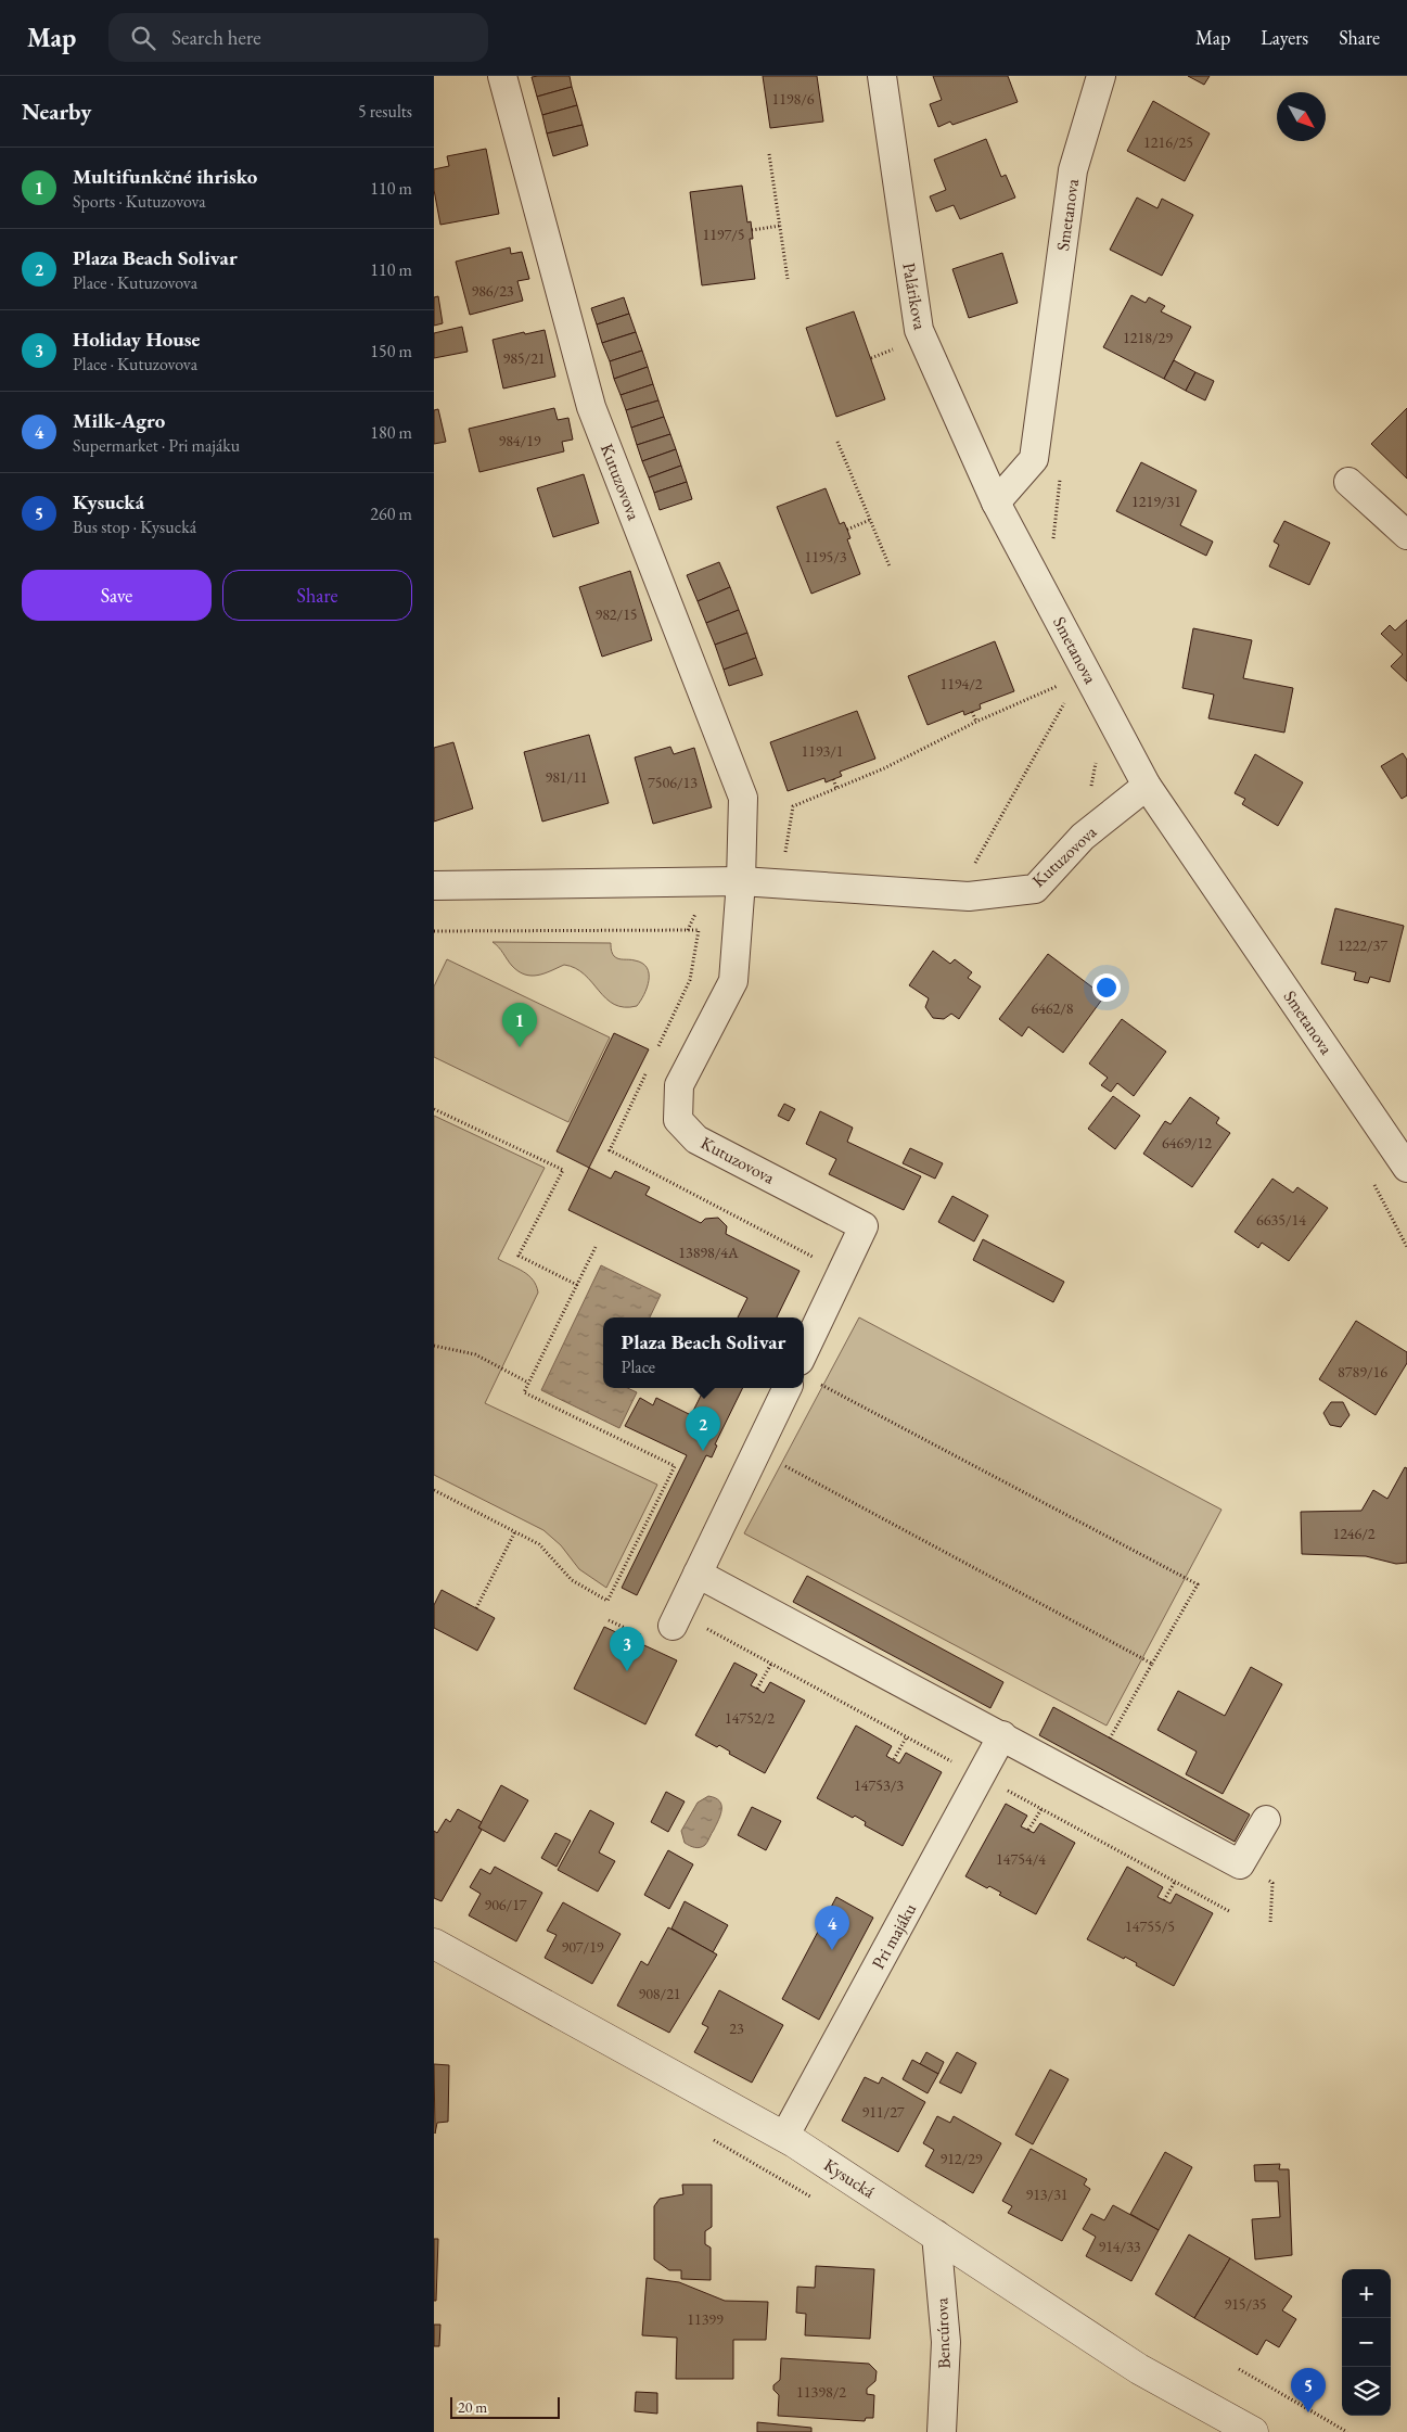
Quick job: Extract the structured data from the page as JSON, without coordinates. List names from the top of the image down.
{
  "streets": {
    "street": [
      "Smetanova",
      "Palárikova",
      "Kutuzovova",
      "Pri majáku",
      "Kysucká",
      "Bencúrova"
    ]
  },
  "crossings": [
    ["Smetanova", "Palárikova"],
    ["Smetanova", "Kutuzovova"],
    ["Pri majáku", "Kysucká"],
    ["Kysucká", "Bencúrova"]
  ],
  "house_numbers": [
    "1198/6",
    "1216/25",
    "1197/5",
    "986/23",
    "1218/29",
    "985/21",
    "984/19",
    "1219/31",
    "1195/3",
    "982/15",
    "1194/2",
    "1193/1",
    "981/11",
    "7506/13",
    "1222/37",
    "6462/8",
    "6469/12",
    "6635/14",
    "13898/4A",
    "8789/16",
    "1246/2",
    "14752/2",
    "14753/3",
    "14754/4",
    "906/17",
    "14755/5",
    "907/19",
    "908/21",
    "23",
    "911/27",
    "912/29",
    "913/31",
    "914/33",
    "915/35",
    "11399",
    "11398/2"
  ],
  "scale_bar": "20 m",
  "north": "bottom right",
  "page": {
    "header": "Map",
    "search": "Search here",
    "nav": ["Map", "Layers", "Share"],
    "heading": ["Nearby", "5 results"],
    "list": [
      {
        "mark": "1",
        "name": "Multifunkčné ihrisko",
        "note": "Sports · Kutuzovova",
        "value": "110 m"
      },
      {
        "mark": "2",
        "name": "Plaza Beach Solivar",
        "note": "Place · Kutuzovova",
        "value": "110 m"
      },
      {
        "mark": "3",
        "name": "Holiday House",
        "note": "Place · Kutuzovova",
        "value": "150 m"
      },
      {
        "mark": "4",
        "name": "Milk-Agro",
        "note": "Supermarket · Pri majáku",
        "value": "180 m"
      },
      {
        "mark": "5",
        "name": "Kysucká",
        "note": "Bus stop · Kysucká",
        "value": "260 m"
      }
    ],
    "buttons": ["Save", "Share"],
    "pins": [
      "1",
      "2",
      "3",
      "4",
      "5"
    ],
    "popup": ["Plaza Beach Solivar", "Place"],
    "map_buttons": ["+", "−"],
    "scale": "20 m"
  }
}
